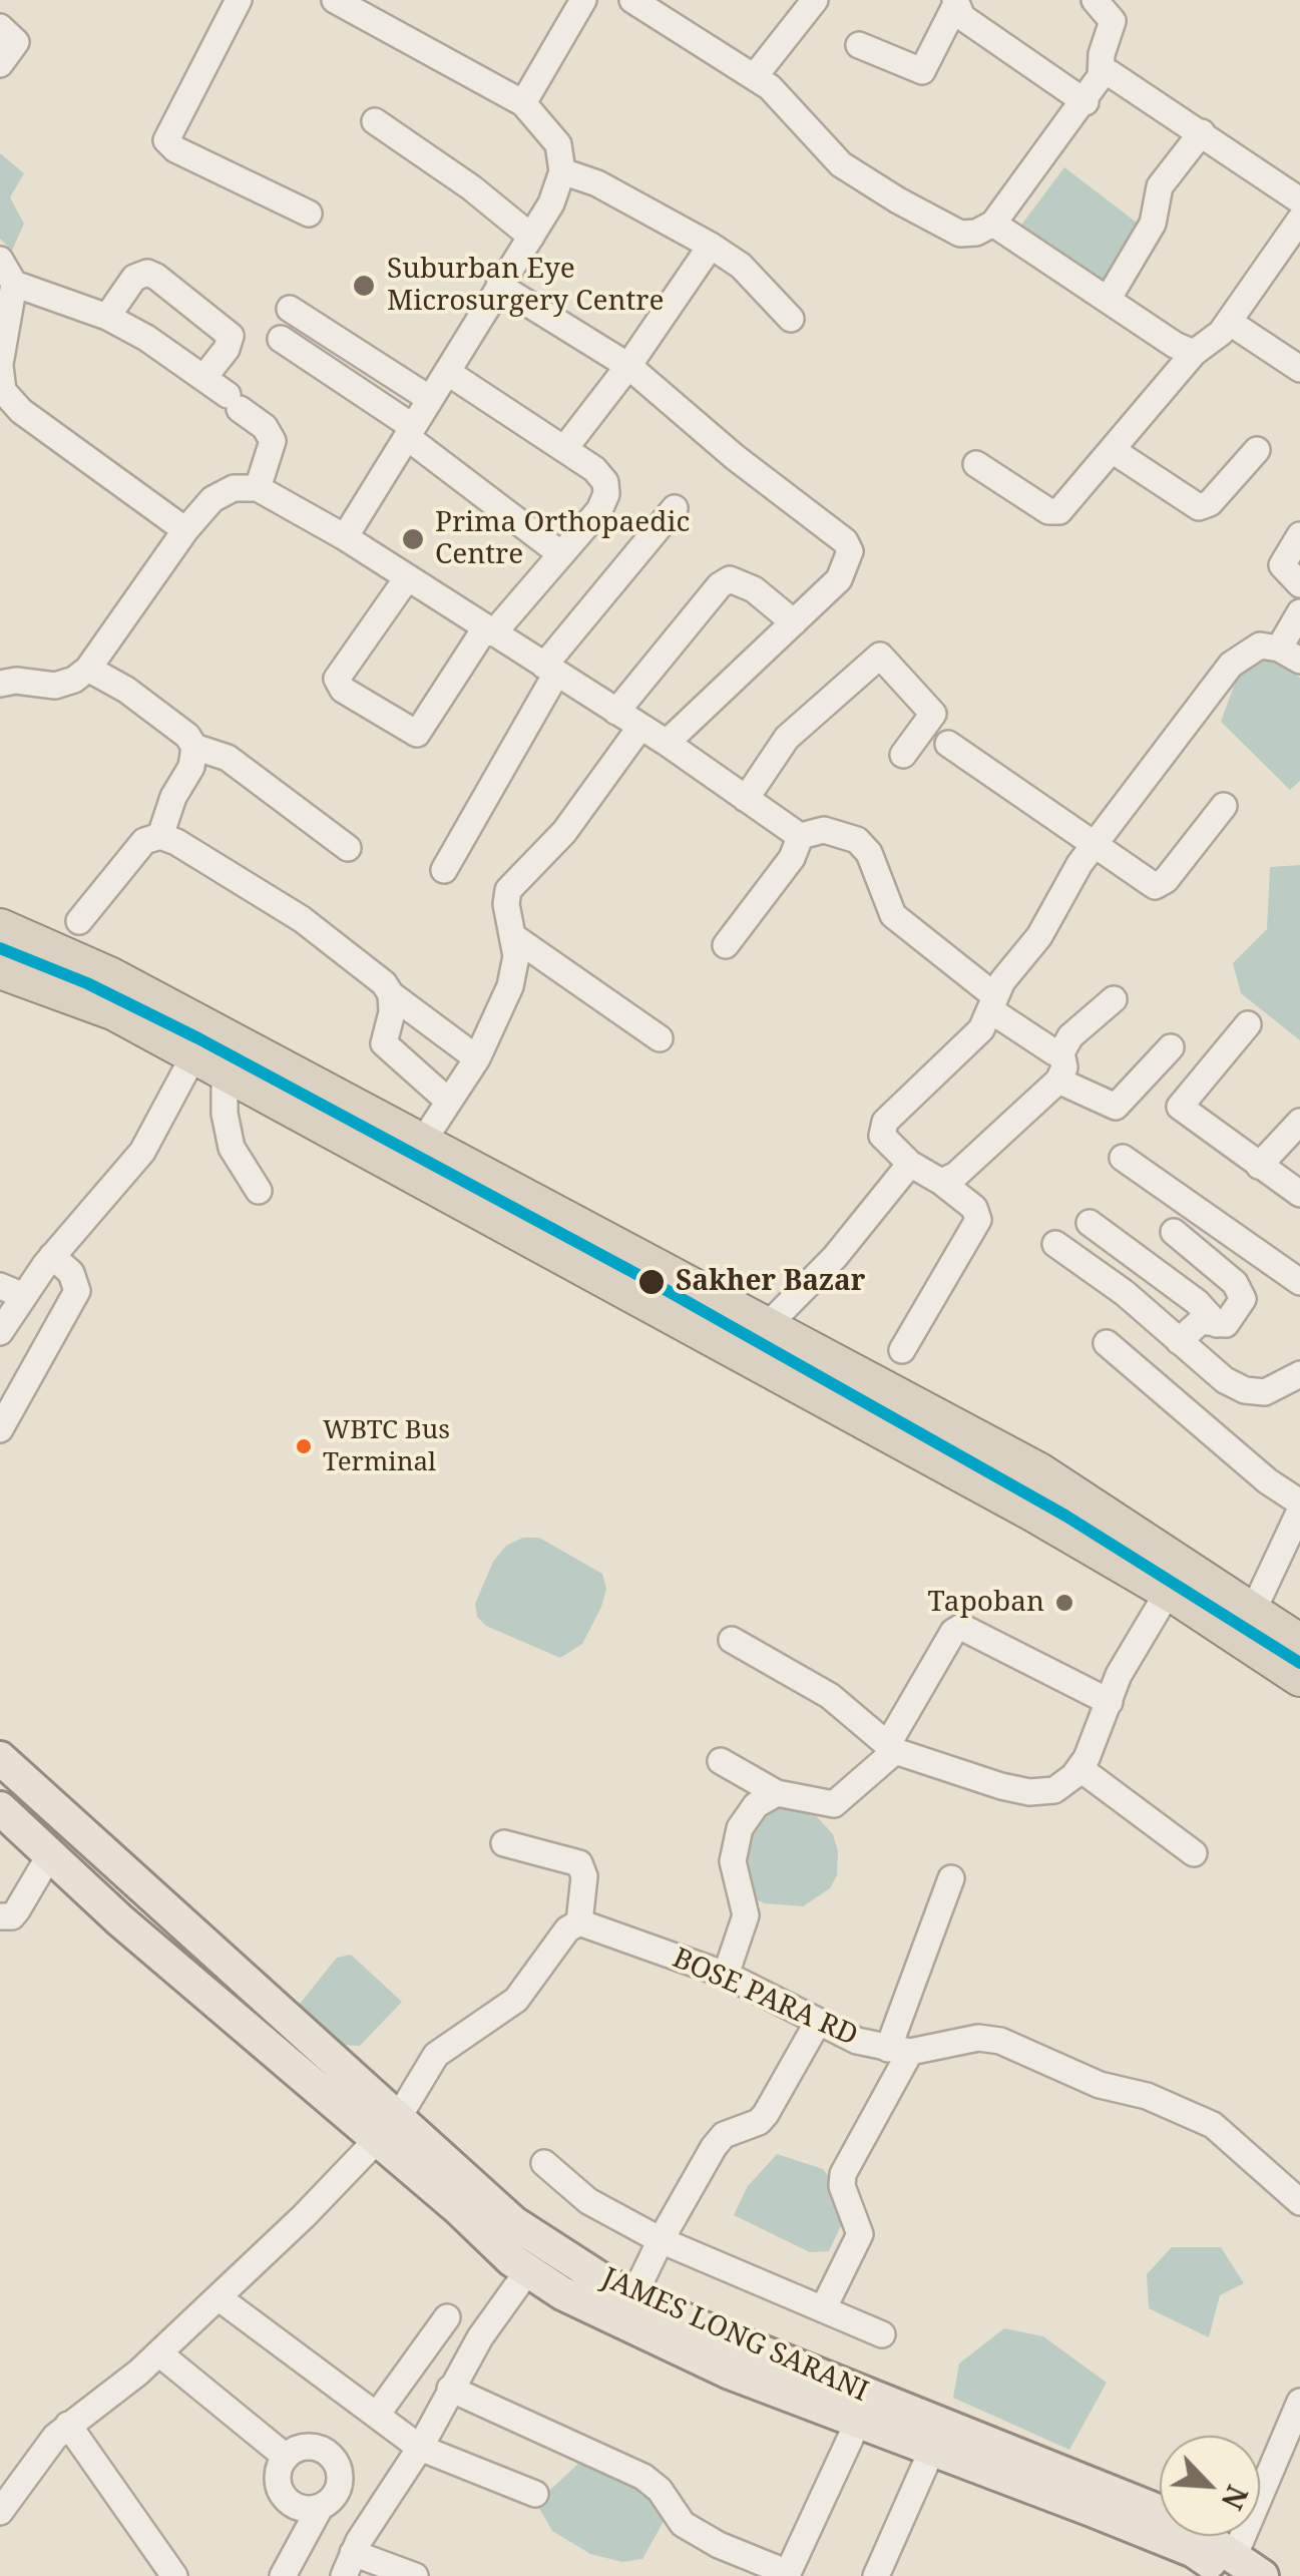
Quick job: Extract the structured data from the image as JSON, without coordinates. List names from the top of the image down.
{
  "streets": {
    "main road": ["JAMES LONG SARANI"],
    "street": ["BOSE PARA RD"]
  },
  "places": [
    "Suburban Eye Microsurgery Centre",
    "Prima Orthopaedic Centre",
    "Sakher Bazar",
    "WBTC Bus Terminal",
    "Tapoban"
  ],
  "north": "bottom right"
}
